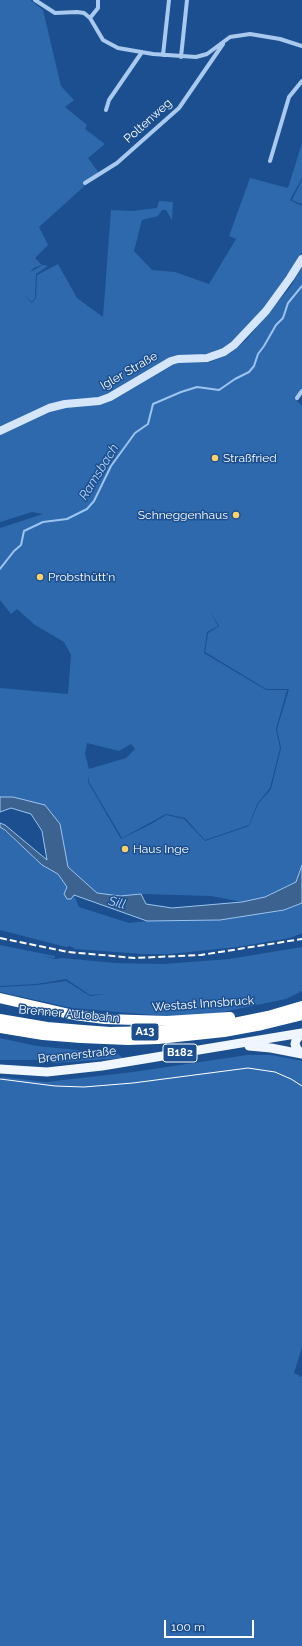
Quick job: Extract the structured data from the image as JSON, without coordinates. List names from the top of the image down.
{
  "streets": {
    "highway": ["Westast Innsbruck", "Brenner Autobahn", "A13"],
    "main road": ["Igler Straße", "B182", "Brennerstraße"],
    "street": ["Poltenweg"]
  },
  "crossings": [
    ["Westast Innsbruck", "Brenner Autobahn"],
    ["B182", "Brennerstraße"]
  ],
  "water": ["Ramsbach", "Sill"],
  "places": [
    "Straßfried",
    "Schneggenhaus",
    "Probsthütt'n",
    "Haus Inge"
  ],
  "scale_bar": "100 m"
}
